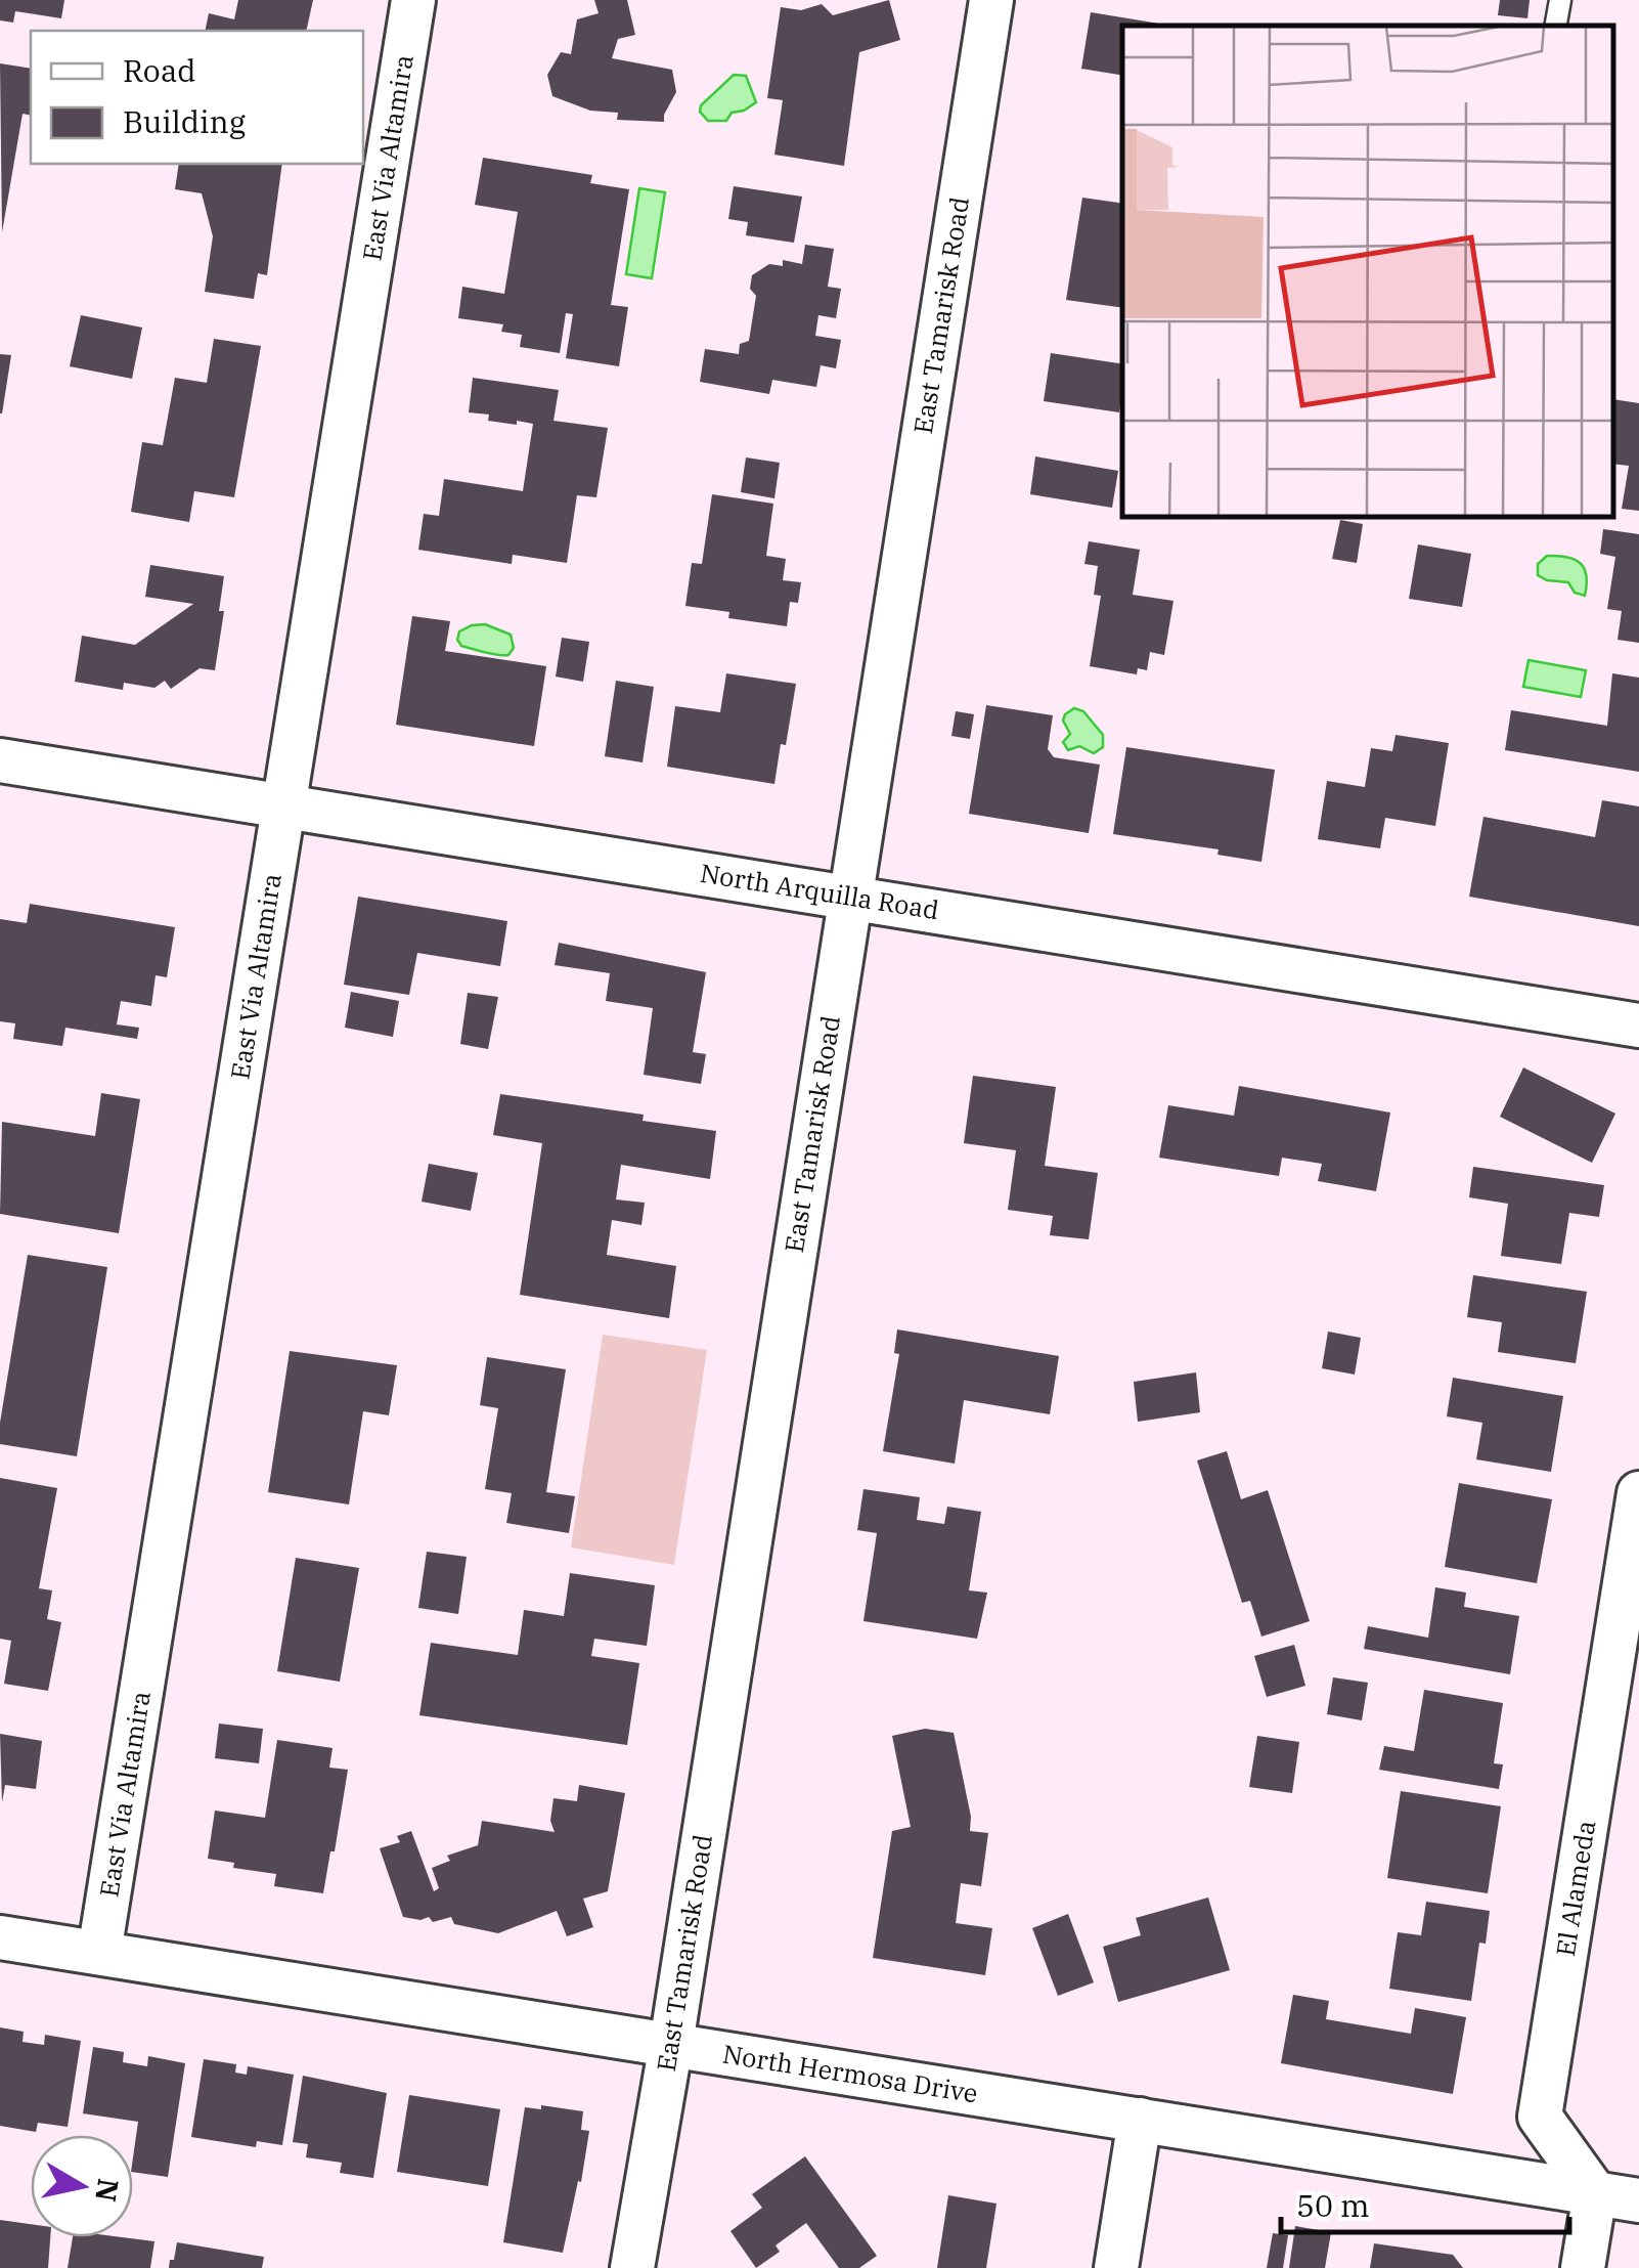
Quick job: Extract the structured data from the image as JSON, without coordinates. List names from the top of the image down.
{
  "streets": {
    "street": [
      "East Via Altamira",
      "East Tamarisk Road",
      "North Arquilla Road",
      "El Alameda",
      "North Hermosa Drive"
    ]
  },
  "crossings": [
    ["East Via Altamira", "North Arquilla Road"],
    ["East Via Altamira", "North Hermosa Drive"],
    ["East Tamarisk Road", "North Arquilla Road"],
    ["East Tamarisk Road", "North Hermosa Drive"],
    ["El Alameda", "North Hermosa Drive"]
  ],
  "legend": ["Road", "Building"],
  "scale_bar": "50 m",
  "north": "right"
}
